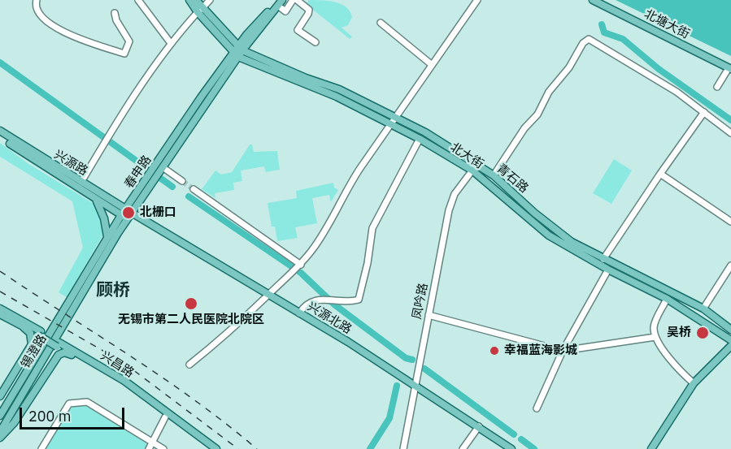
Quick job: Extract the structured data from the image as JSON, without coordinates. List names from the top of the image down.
{
  "streets": {
    "main road": [
      "北塘大街",
      "北大街",
      "兴源路",
      "春申路",
      "青石路",
      "兴源北路",
      "锡澄路",
      "兴昌路"
    ],
    "street": ["凤吟路"]
  },
  "crossings": [
    ["北大街", "春申路"],
    ["北大街", "青石路"],
    ["北大街", "凤吟路"],
    ["兴源路", "春申路"],
    ["兴源路", "兴源北路"],
    ["春申路", "青石路"],
    ["春申路", "兴源北路"],
    ["春申路", "锡澄路"],
    ["青石路", "凤吟路"],
    ["凤吟路", "兴源北路"]
  ],
  "districts": ["顾桥"],
  "places": [
    "北栅口",
    "无锡市第二人民医院北院区",
    "吴桥",
    "幸福蓝海影城"
  ],
  "scale_bar": "200 m"
}
